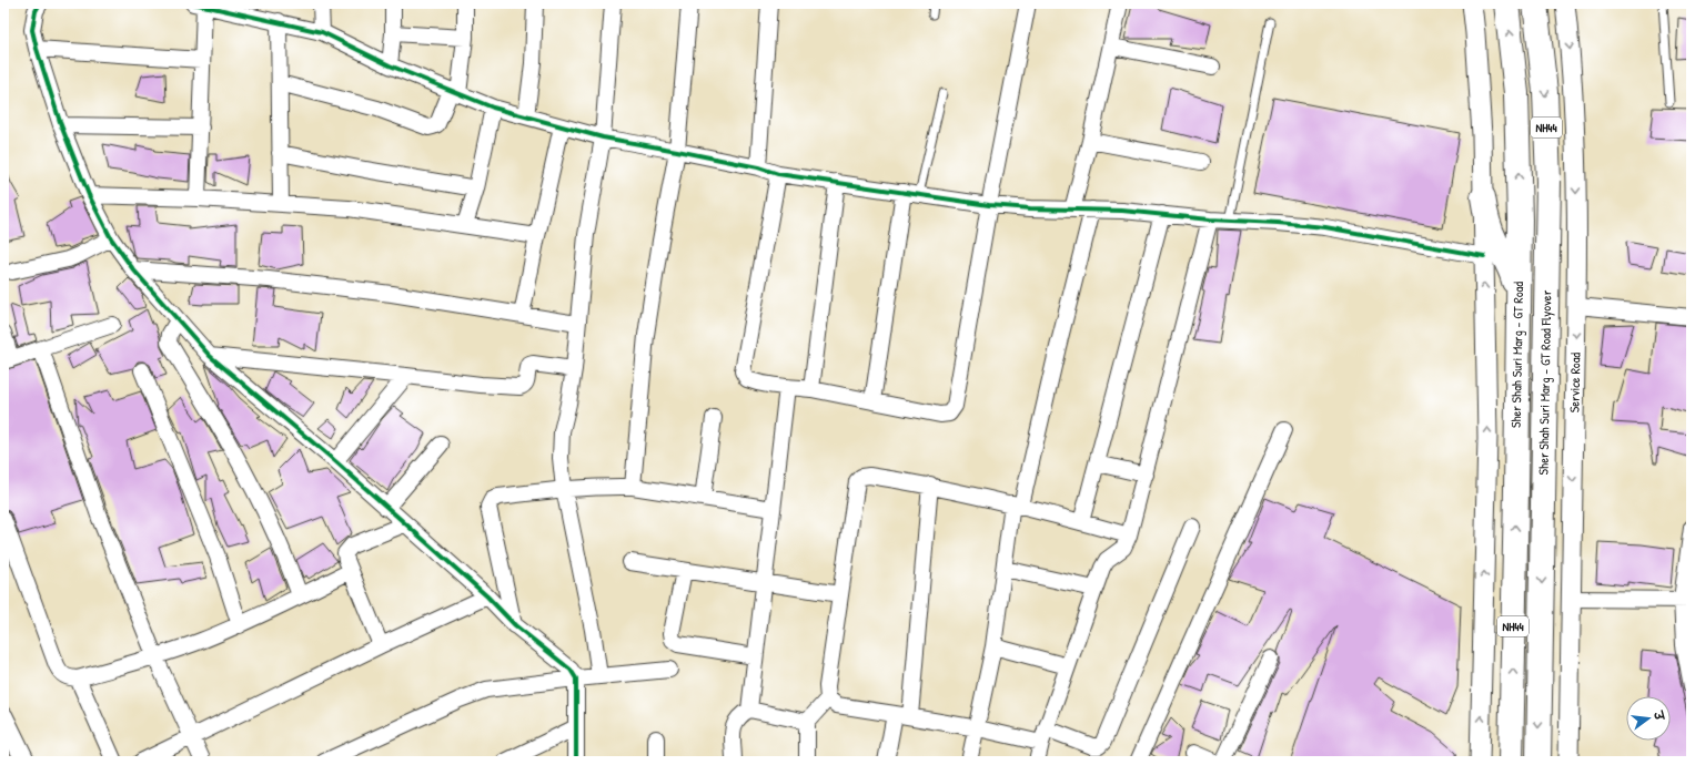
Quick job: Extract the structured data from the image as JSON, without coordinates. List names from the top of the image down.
{
  "streets": {
    "highway": ["NH44", "Sher Shah Suri Marg - GT Road", "Sher Shah Suri Marg - GT Road Flyover"],
    "street": ["Service Road"]
  },
  "one_way": ["Sher Shah Suri Marg - GT Road", "Sher Shah Suri Marg - GT Road Flyover"],
  "north": "right"
}
